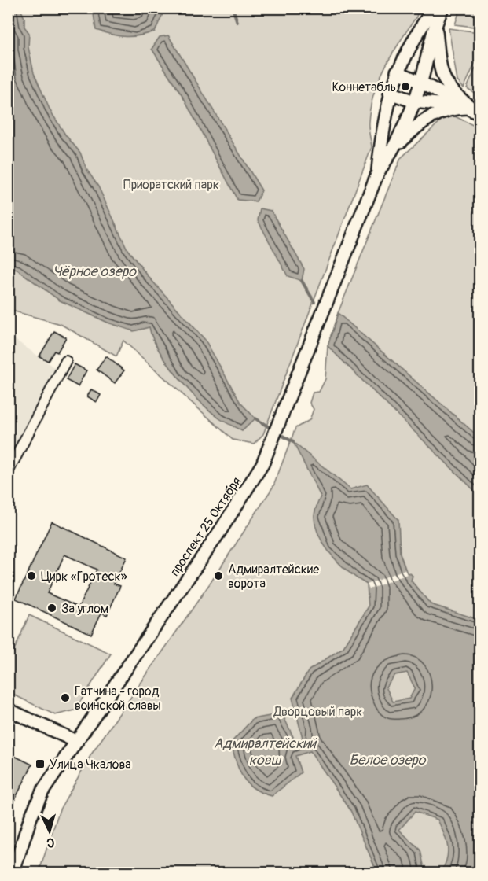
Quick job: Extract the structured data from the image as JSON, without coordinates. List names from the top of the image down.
{
  "streets": {
    "main road": ["проспект 25 Октября"]
  },
  "water": ["Чёрное озеро", "Адмиралтейский ковш", "Белое озеро"],
  "parks": ["Приоратский парк", "Дворцовый парк"],
  "places": {
    "other": [
      "Коннетабль",
      "Цирк «Гротеск»",
      "Адмиралтейские ворота",
      "За углом",
      "Гатчина - город воинской славы"
    ],
    "transit": ["Улица Чкалова"]
  },
  "north": "bottom"
}
